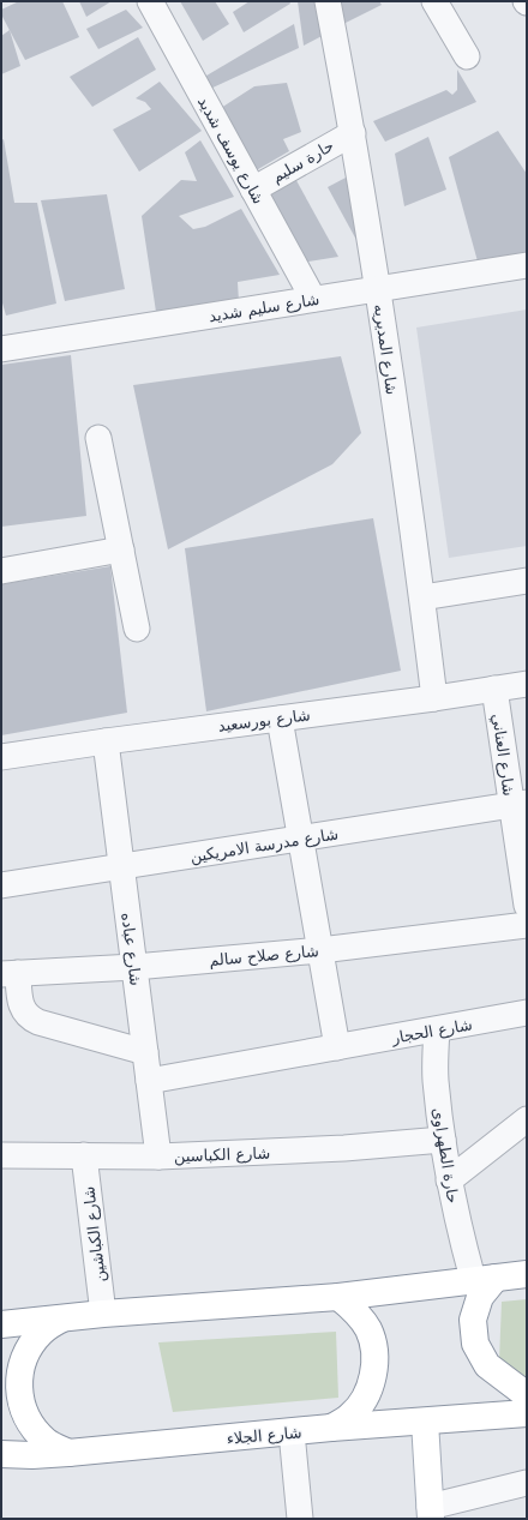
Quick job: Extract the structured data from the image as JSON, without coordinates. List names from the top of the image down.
{
  "streets": {
    "main road": ["شارع الجلاء"],
    "street": [
      "شارع يوسف شديد",
      "حارة سليم",
      "شارع سليم شديد",
      "شارع المديريه",
      "شارع بورسعيد",
      "شارع العناني",
      "شارع مدرسة الامريكين",
      "شارع عباده",
      "شارع صلاح سالم",
      "شارع الحجار",
      "شارع الكباسين",
      "حارة الطهراوى",
      "شارع الكباشين"
    ]
  },
  "crossings": [
    ["شارع يوسف شديد", "حارة سليم"],
    ["شارع يوسف شديد", "شارع سليم شديد"],
    ["حارة سليم", "شارع المديريه"],
    ["شارع سليم شديد", "شارع المديريه"],
    ["شارع المديريه", "شارع بورسعيد"],
    ["شارع بورسعيد", "شارع العناني"],
    ["شارع بورسعيد", "شارع عباده"],
    ["شارع العناني", "شارع مدرسة الامريكين"],
    ["شارع مدرسة الامريكين", "شارع عباده"],
    ["شارع عباده", "شارع صلاح سالم"],
    ["شارع عباده", "شارع الحجار"],
    ["شارع عباده", "شارع الكباسين"],
    ["شارع الحجار", "حارة الطهراوى"],
    ["شارع الكباسين", "حارة الطهراوى"],
    ["شارع الكباسين", "شارع الكباشين"]
  ]
}
